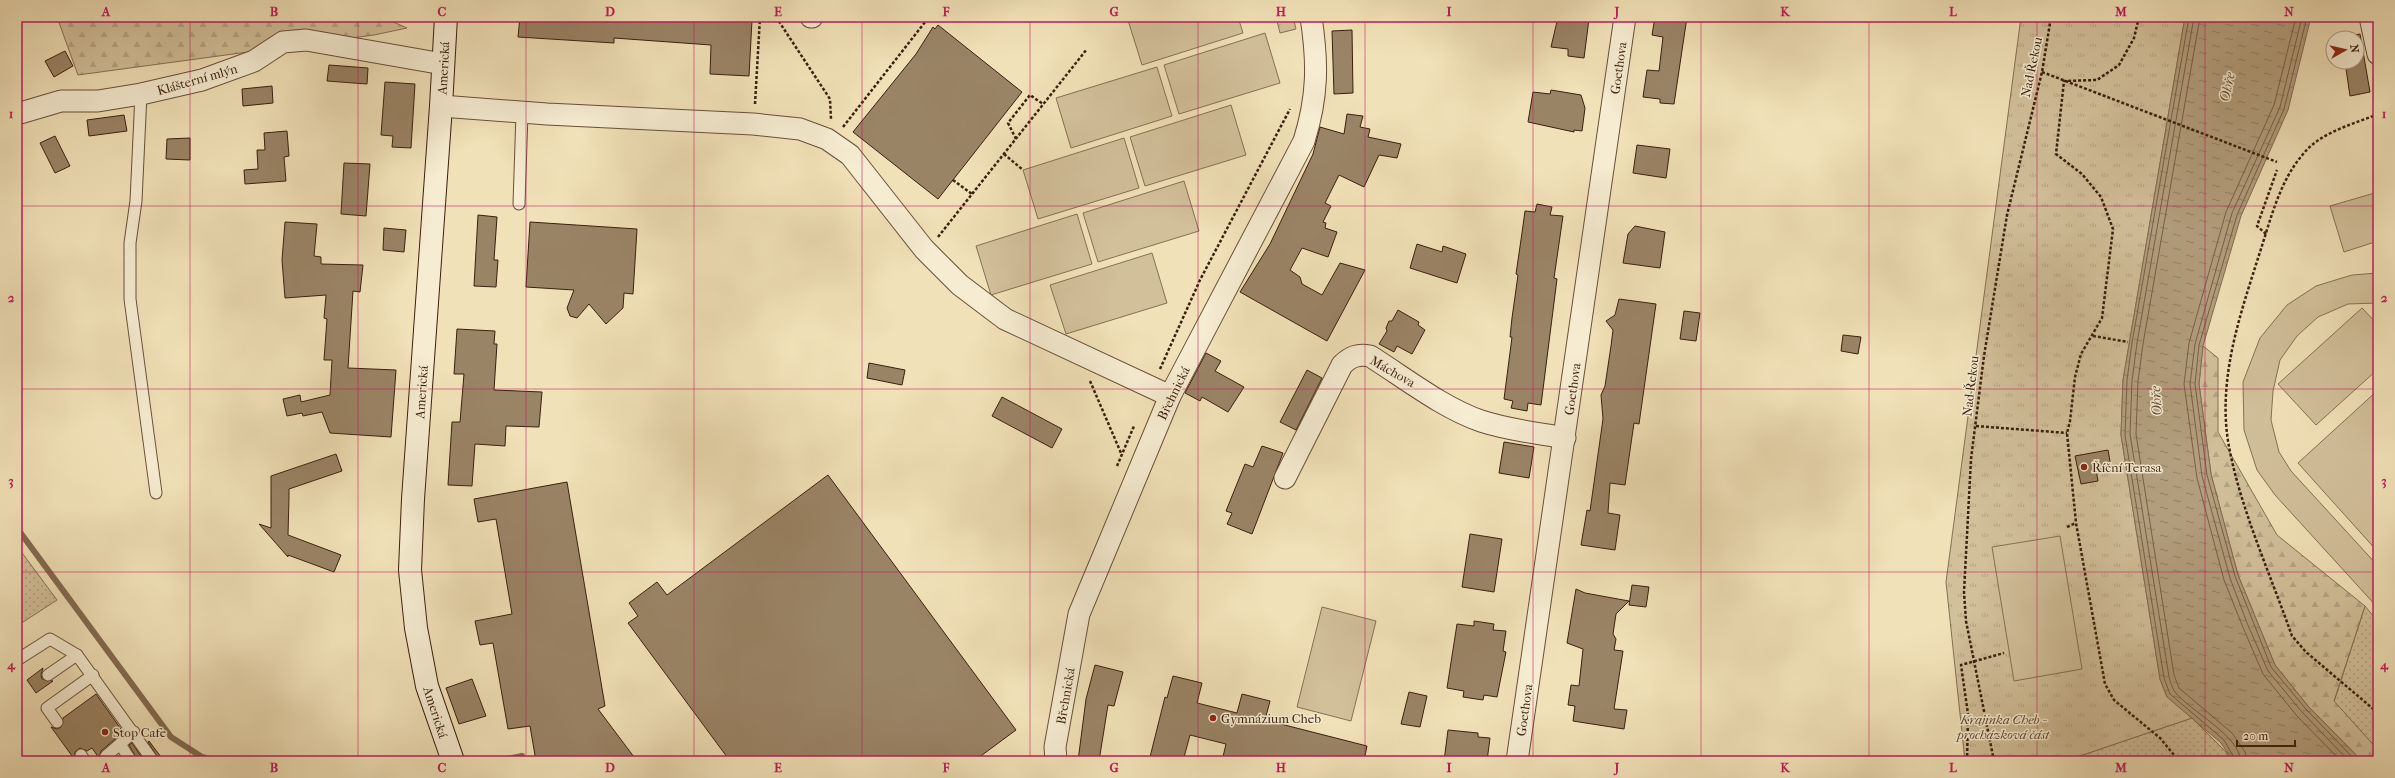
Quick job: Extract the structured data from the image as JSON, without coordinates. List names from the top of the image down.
{
  "streets": {
    "street": [
      "Americká",
      "Goethova",
      "Klášterní mlýn",
      "Máchova",
      "Břehnická"
    ],
    "path": ["Nad Řekou"]
  },
  "crossings": [
    ["Americká", "Klášterní mlýn"],
    ["Goethova", "Máchova"]
  ],
  "water": ["Ohře"],
  "parks": ["Krajinka Cheb - procházková část"],
  "places": ["Říční Terasa", "Gymnázium Cheb", "Stop Cafe"],
  "scale_bar": "20 m",
  "north": "right",
  "grid": {
    "columns": [
      "A",
      "B",
      "C",
      "D",
      "E",
      "F",
      "G",
      "H",
      "I",
      "J",
      "K",
      "L",
      "M",
      "N"
    ],
    "rows": [
      "1",
      "2",
      "3",
      "4"
    ]
  }
}
